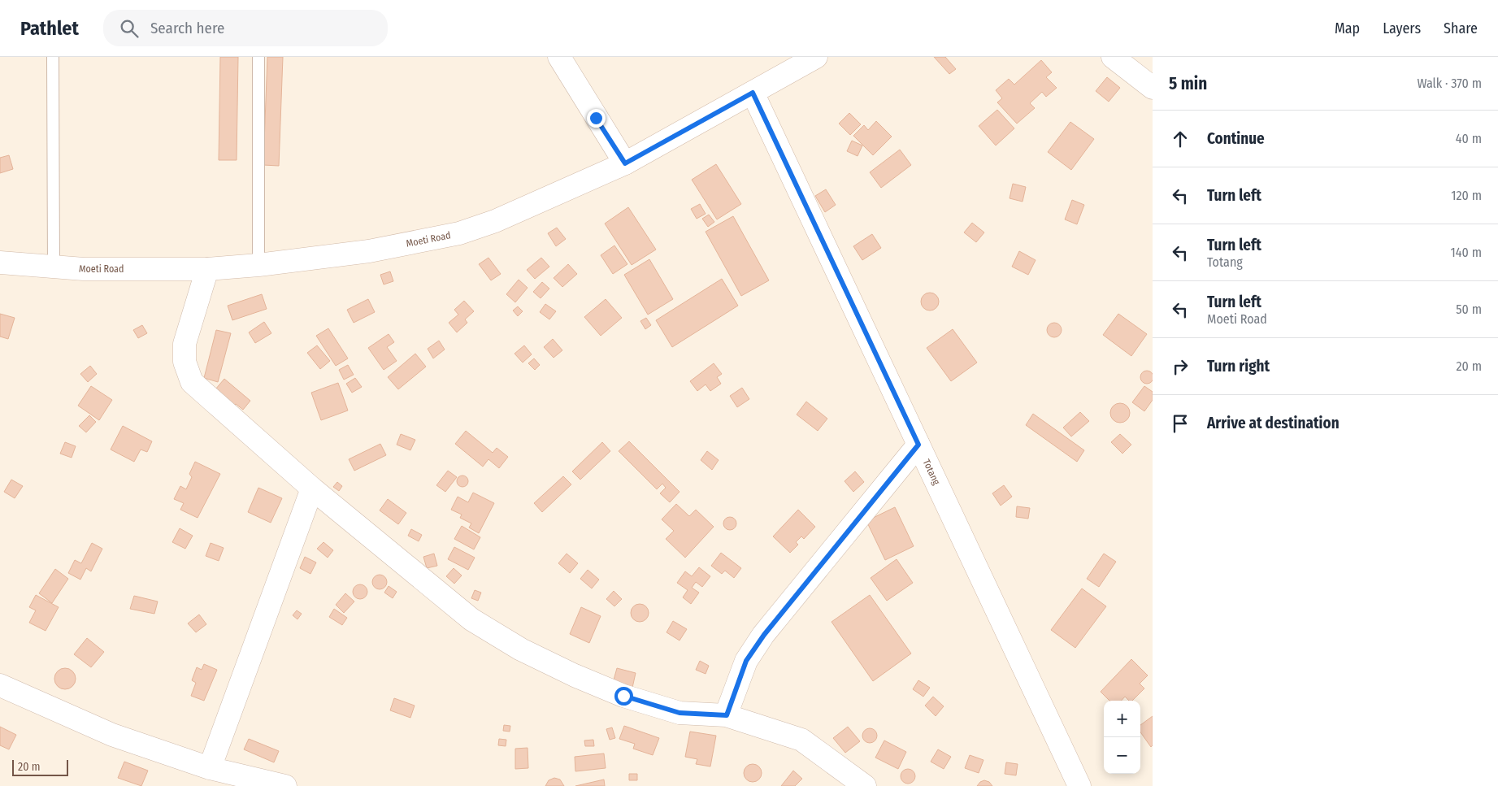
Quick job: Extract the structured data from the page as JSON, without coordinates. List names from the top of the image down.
{
  "streets": {
    "street": ["Moeti Road", "Totang"]
  },
  "crossings": [
    ["Moeti Road", "Totang"]
  ],
  "scale_bar": "20 m",
  "page": {
    "header": "Pathlet",
    "search": "Search here",
    "nav": ["Map", "Layers", "Share"],
    "heading": ["5 min", "Walk · 370 m"],
    "list": [
      ["Continue", "40 m"],
      ["Turn left", "120 m"],
      ["Turn left", "Totang", "140 m"],
      ["Turn left", "Moeti Road", "50 m"],
      ["Turn right", "20 m"],
      "Arrive at destination"
    ],
    "map_buttons": ["+", "−"],
    "scale": "20 m"
  }
}
